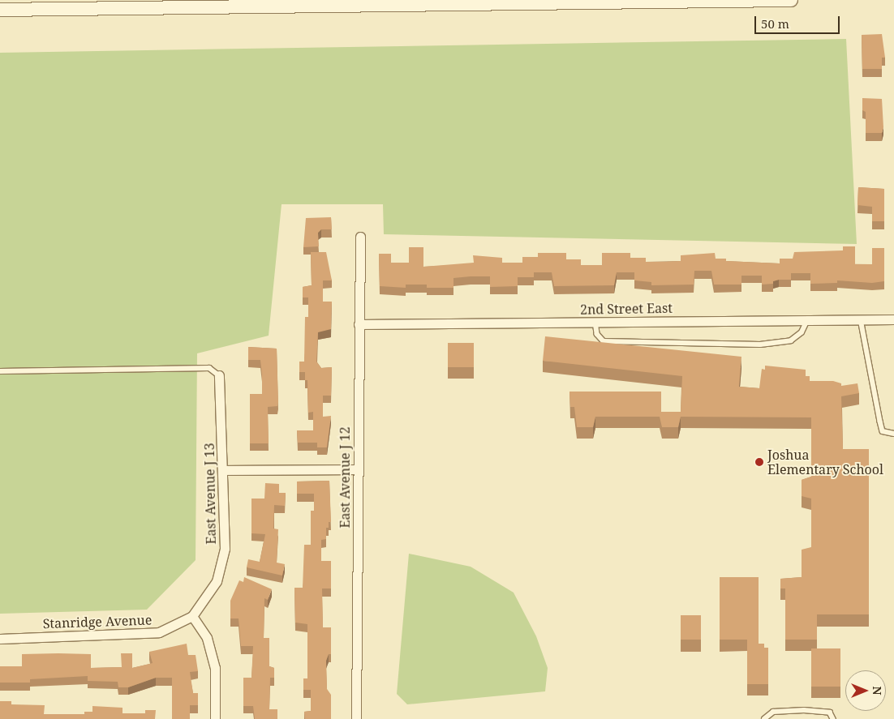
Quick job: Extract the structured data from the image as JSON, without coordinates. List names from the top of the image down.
{
  "streets": {
    "street": [
      "2nd Street East",
      "East Avenue J 12",
      "East Avenue J 13",
      "Stanridge Avenue"
    ]
  },
  "crossings": [
    ["2nd Street East", "East Avenue J 12"],
    ["East Avenue J 13", "Stanridge Avenue"]
  ],
  "places": ["Joshua Elementary School"],
  "scale_bar": "50 m",
  "north": "right"
}
